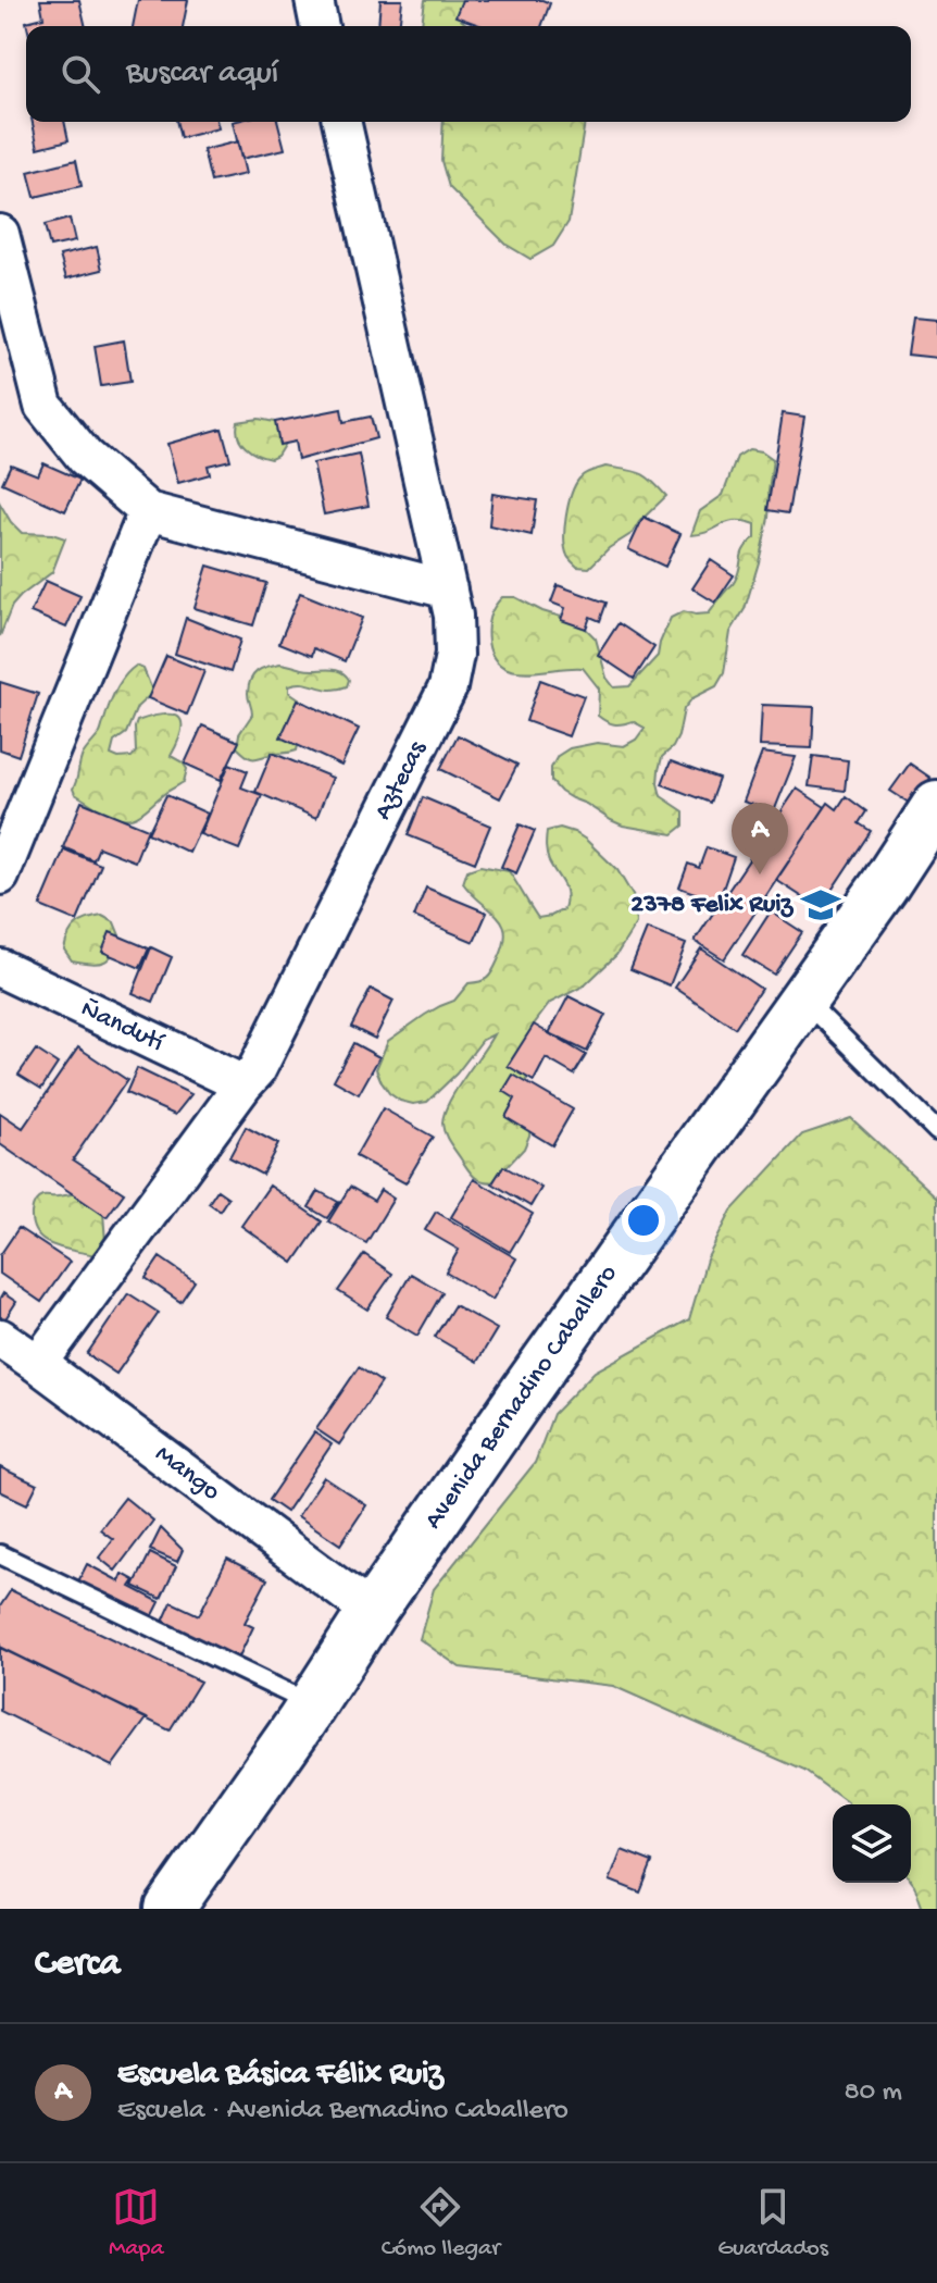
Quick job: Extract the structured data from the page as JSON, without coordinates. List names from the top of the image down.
{
  "streets": {
    "main road": ["Avenida Bernadino Caballero"],
    "street": ["Aztecas", "Ñandutí", "Mango"]
  },
  "crossings": [
    ["Aztecas", "Ñandutí"],
    ["Aztecas", "Mango"],
    ["Avenida Bernadino Caballero", "Mango"]
  ],
  "places": {
    "school or university": ["2378 Felix Ruiz"]
  },
  "page": {
    "search": "Buscar aquí",
    "pins": "A",
    "heading": "Cerca",
    "list": [
      {
        "mark": "A",
        "name": "Escuela Básica Félix Ruiz",
        "note": "Escuela · Avenida Bernadino Caballero",
        "value": "80 m"
      }
    ],
    "nav": ["Mapa", "Cómo llegar", "Guardados"]
  }
}
